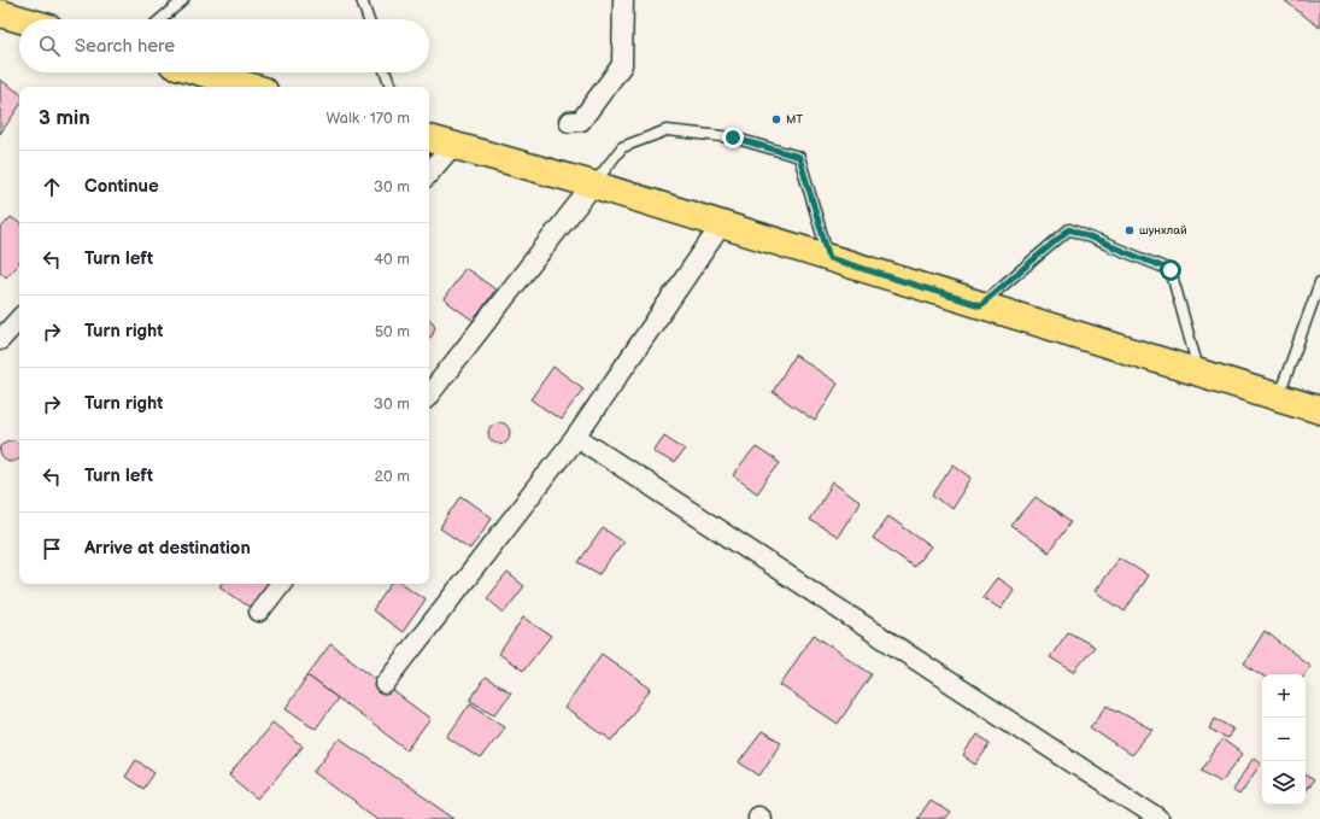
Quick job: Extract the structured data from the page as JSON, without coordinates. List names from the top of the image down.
{
  "places": ["МТ", "шунхлай"],
  "page": {
    "search": "Search here",
    "heading": ["3 min", "Walk · 170 m"],
    "list": [
      ["Continue", "30 m"],
      ["Turn left", "40 m"],
      ["Turn right", "50 m"],
      ["Turn right", "30 m"],
      ["Turn left", "20 m"],
      "Arrive at destination"
    ],
    "map_buttons": ["+", "−"]
  }
}
